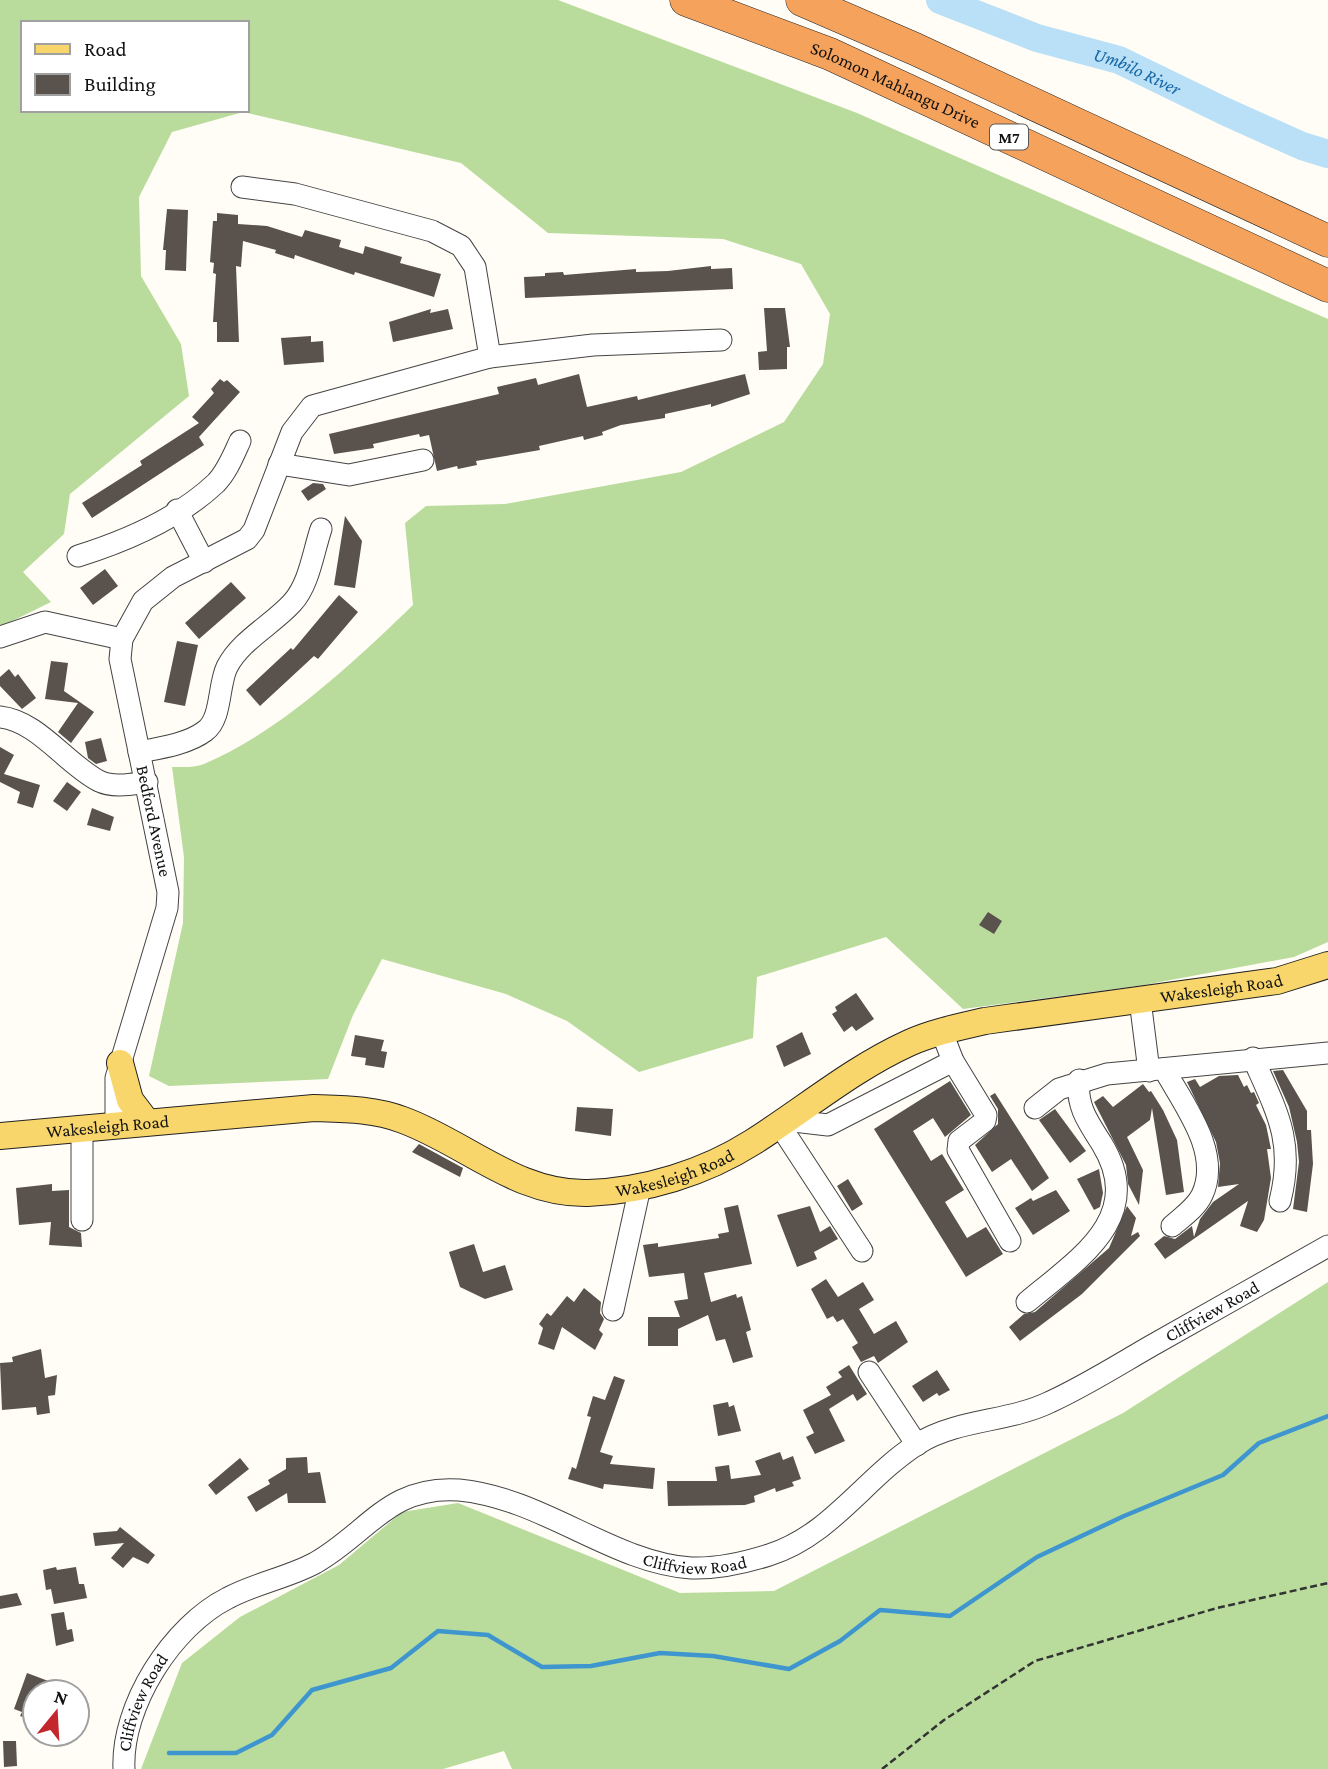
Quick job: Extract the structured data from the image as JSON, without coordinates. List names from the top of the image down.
{
  "streets": {
    "highway": ["Solomon Mahlangu Drive", "M7"],
    "main road": ["Wakesleigh Road"],
    "street": ["Bedford Avenue", "Cliffview Road"]
  },
  "crossings": [
    ["Bedford Avenue", "Wakesleigh Road"]
  ],
  "water": ["Umbilo River"],
  "legend": ["Road", "Building"],
  "north": "top"
}
